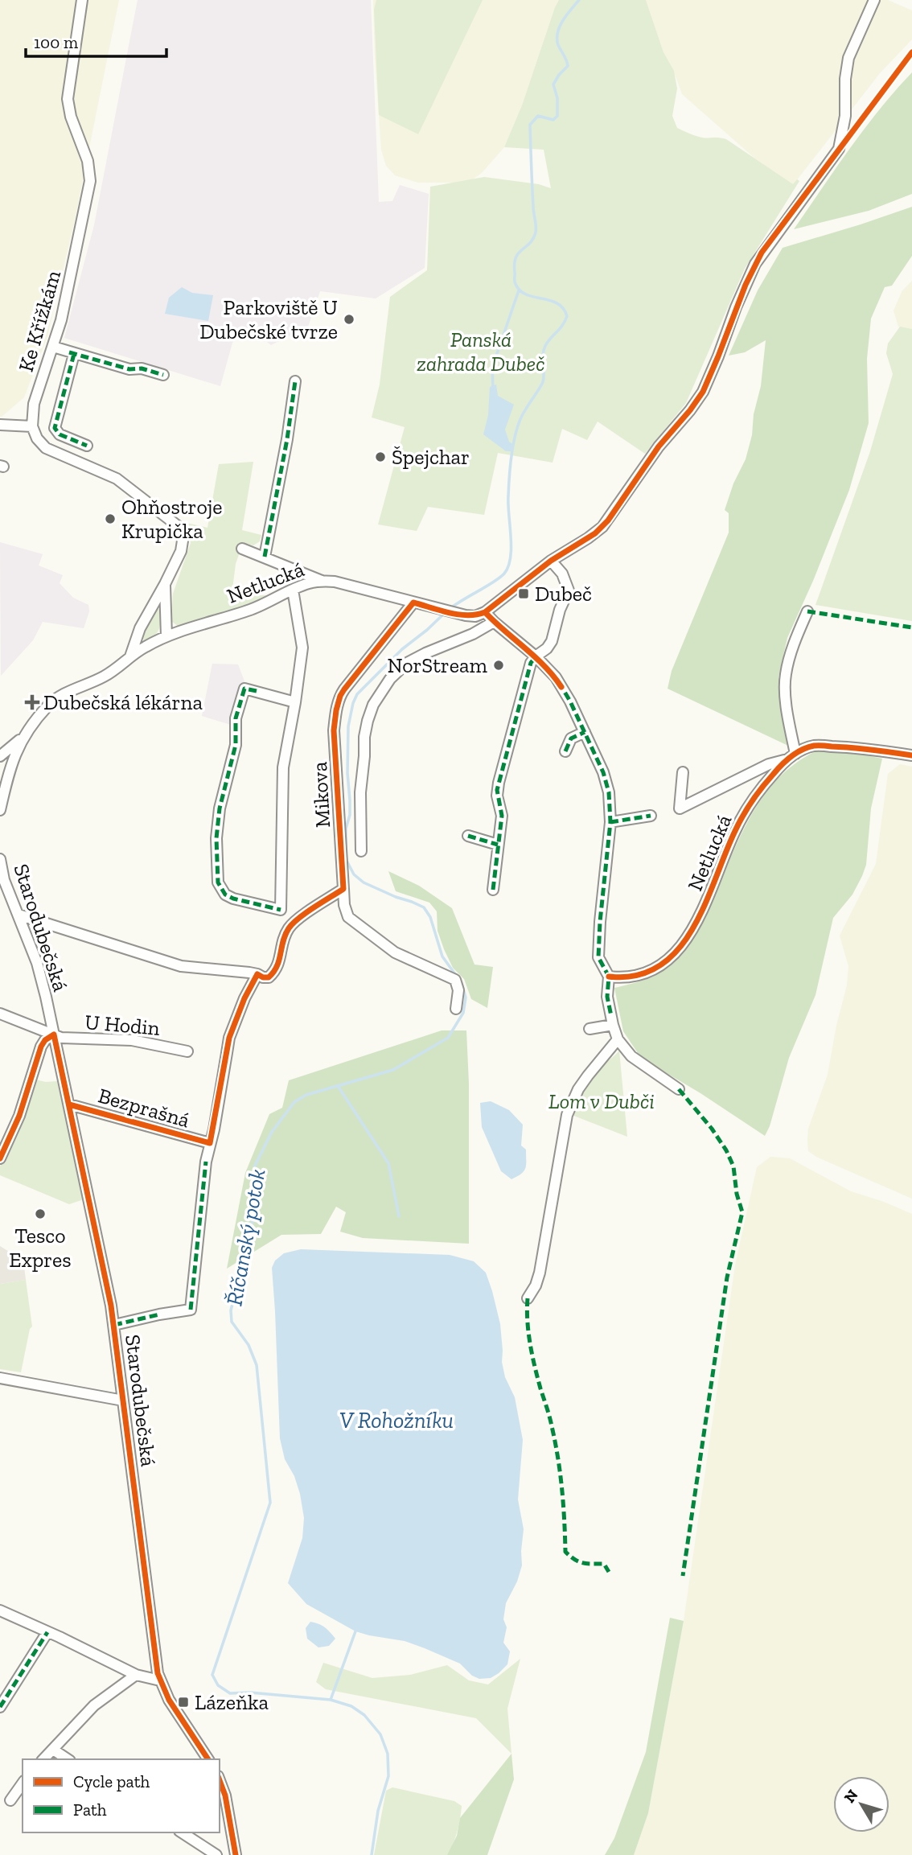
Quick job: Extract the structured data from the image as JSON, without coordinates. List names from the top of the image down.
{
  "streets": {
    "street": [
      "Ke Křížkám",
      "Netlucká",
      "Mikova",
      "Starodubečská",
      "U Hodin",
      "Bezprašná"
    ]
  },
  "crossings": [
    ["Netlucká", "Mikova"],
    ["Starodubečská", "U Hodin"],
    ["Starodubečská", "Bezprašná"]
  ],
  "water": ["Říčanský potok", "V Rohožníku"],
  "parks": ["Panská zahrada Dubeč", "Lom v Dubči"],
  "places": {
    "other": [
      "Parkoviště U Dubečské tvrze",
      "Špejchar",
      "Ohňostroje Krupička",
      "NorStream",
      "Tesco Expres"
    ],
    "transit": ["Dubeč", "Lázeňka"],
    "health": ["Dubečská lékárna"]
  },
  "legend": ["Cycle path", "Path"],
  "scale_bar": "100 m",
  "north": "top left"
}
